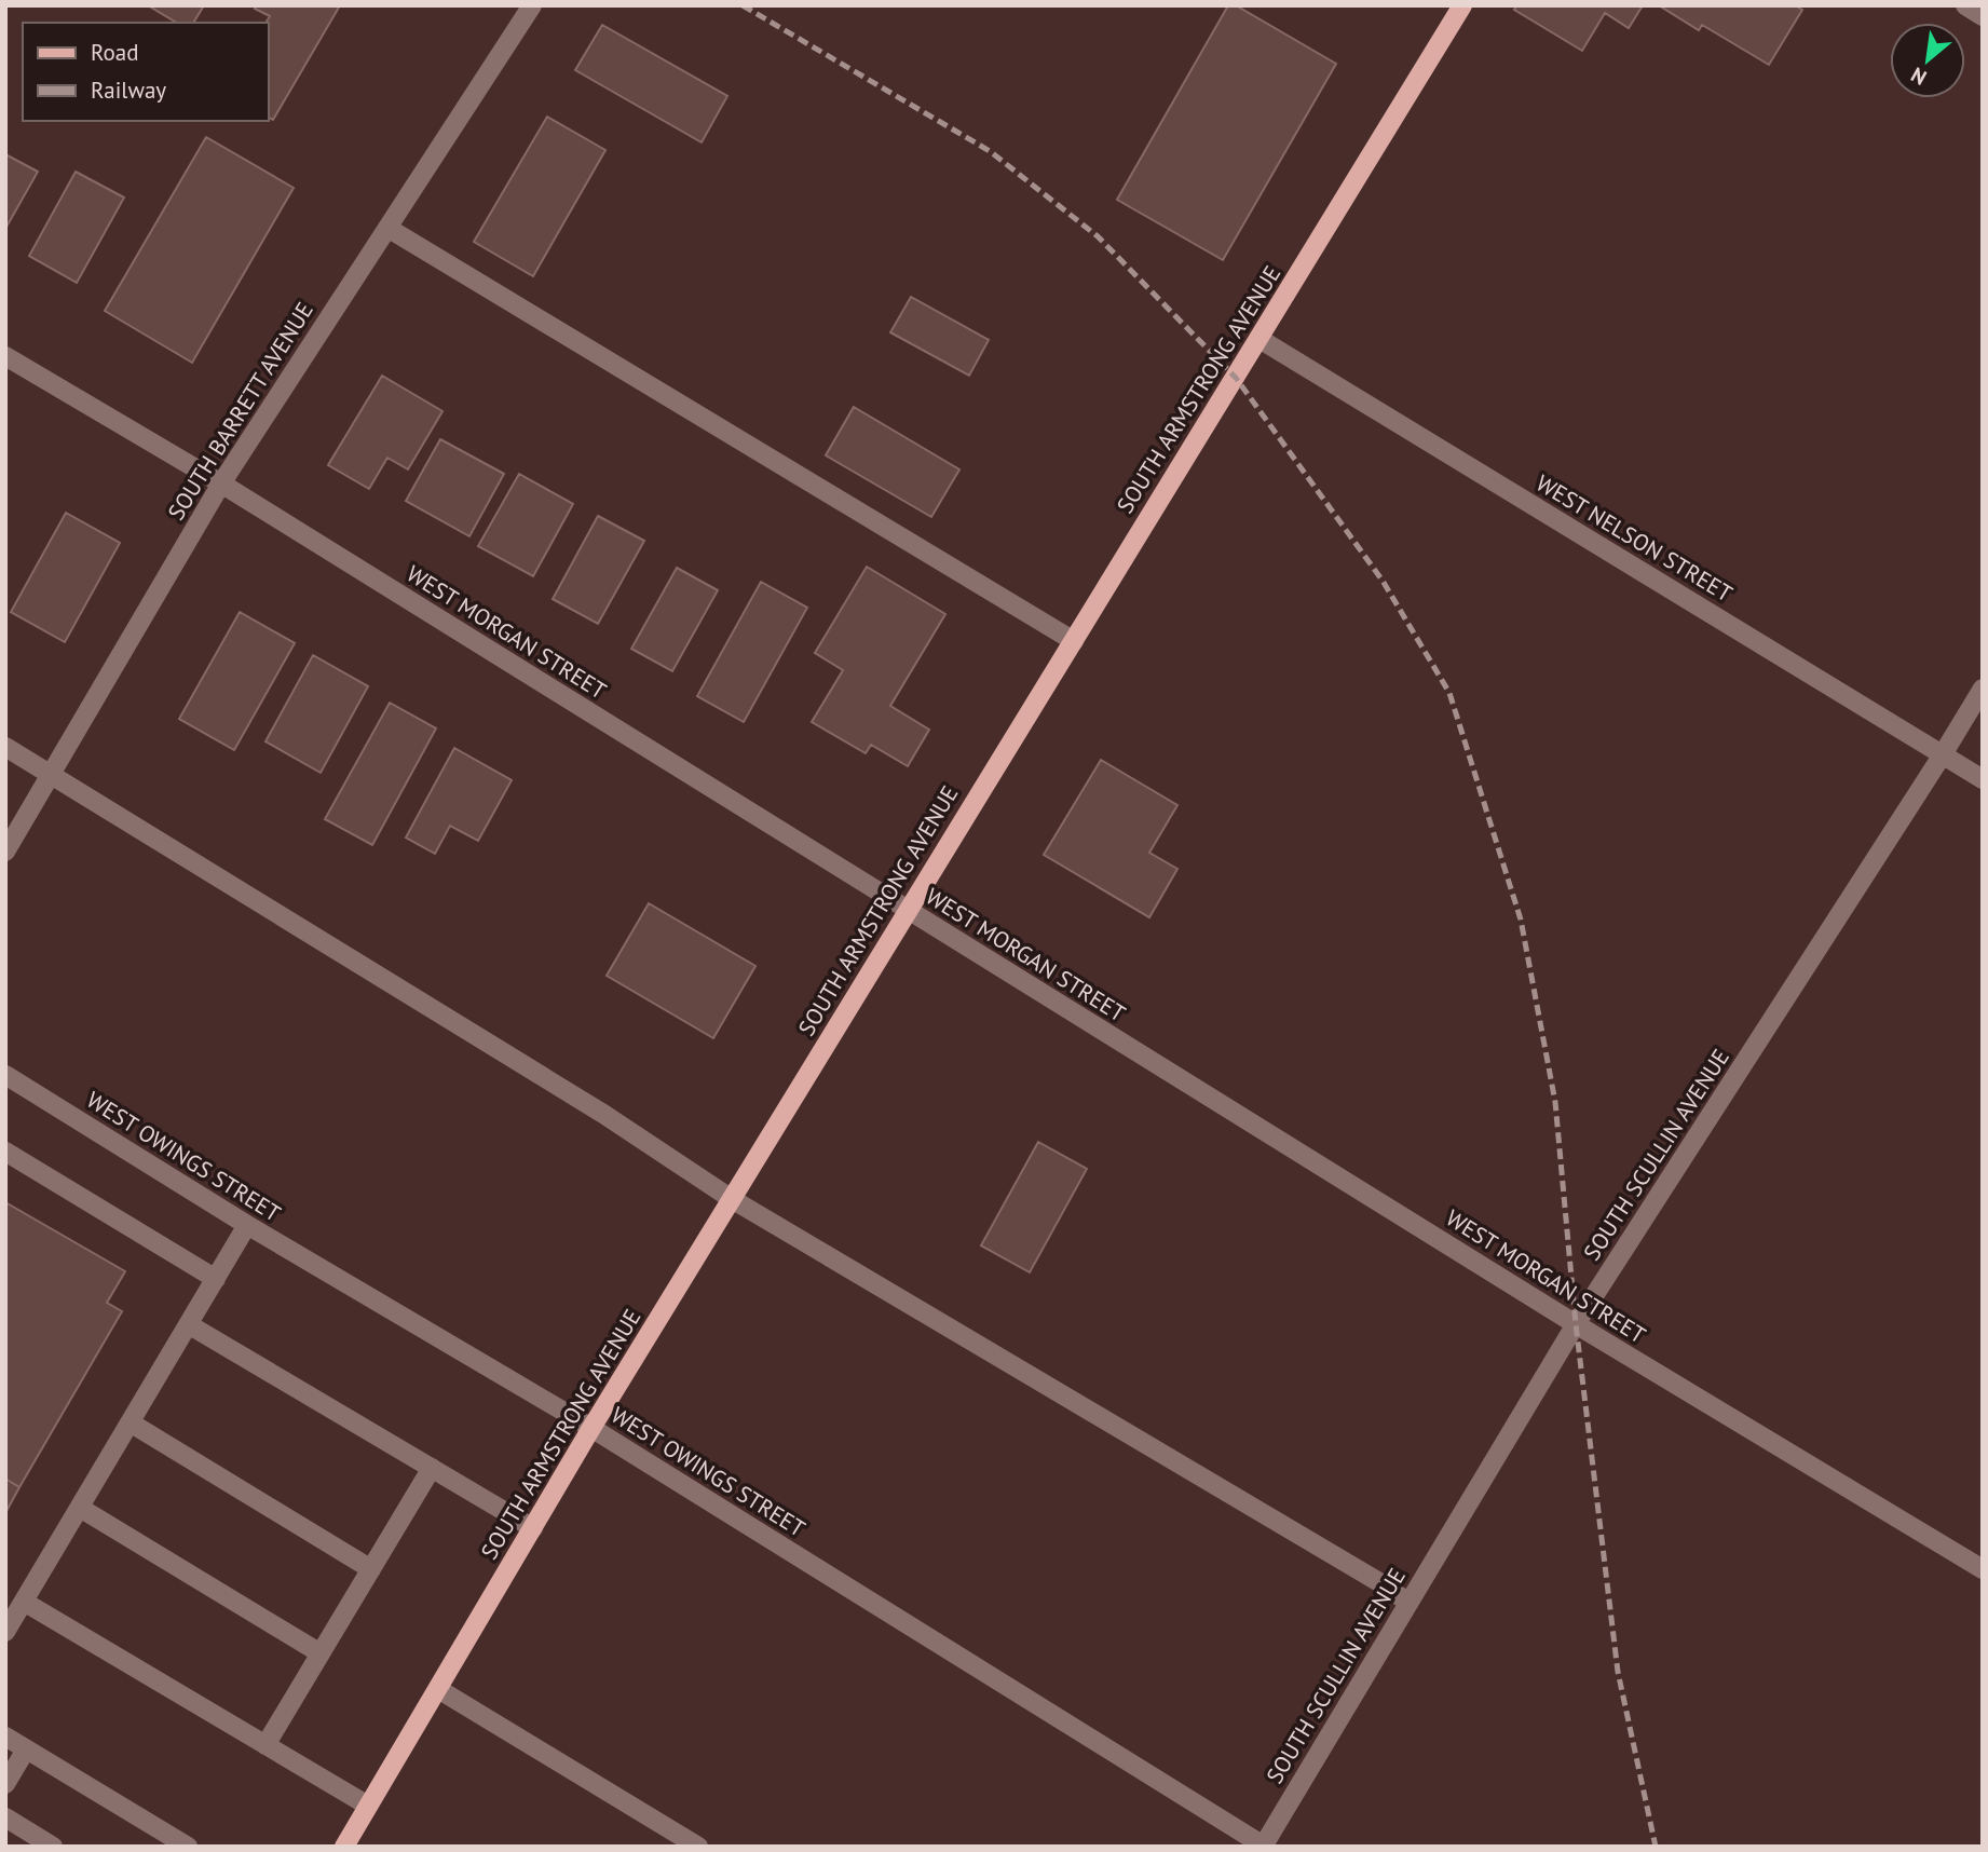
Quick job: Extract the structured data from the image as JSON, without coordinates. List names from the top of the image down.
{
  "streets": {
    "main road": ["SOUTH ARMSTRONG AVENUE"],
    "street": [
      "SOUTH BARRETT AVENUE",
      "WEST NELSON STREET",
      "WEST MORGAN STREET",
      "SOUTH SCULLIN AVENUE",
      "WEST OWINGS STREET"
    ]
  },
  "crossings": [
    ["SOUTH ARMSTRONG AVENUE", "WEST NELSON STREET"],
    ["SOUTH ARMSTRONG AVENUE", "WEST MORGAN STREET"],
    ["SOUTH ARMSTRONG AVENUE", "WEST OWINGS STREET"],
    ["SOUTH BARRETT AVENUE", "WEST MORGAN STREET"],
    ["WEST NELSON STREET", "SOUTH SCULLIN AVENUE"],
    ["WEST MORGAN STREET", "SOUTH SCULLIN AVENUE"],
    ["SOUTH SCULLIN AVENUE", "WEST OWINGS STREET"]
  ],
  "legend": ["Road", "Railway"],
  "north": "bottom left"
}
